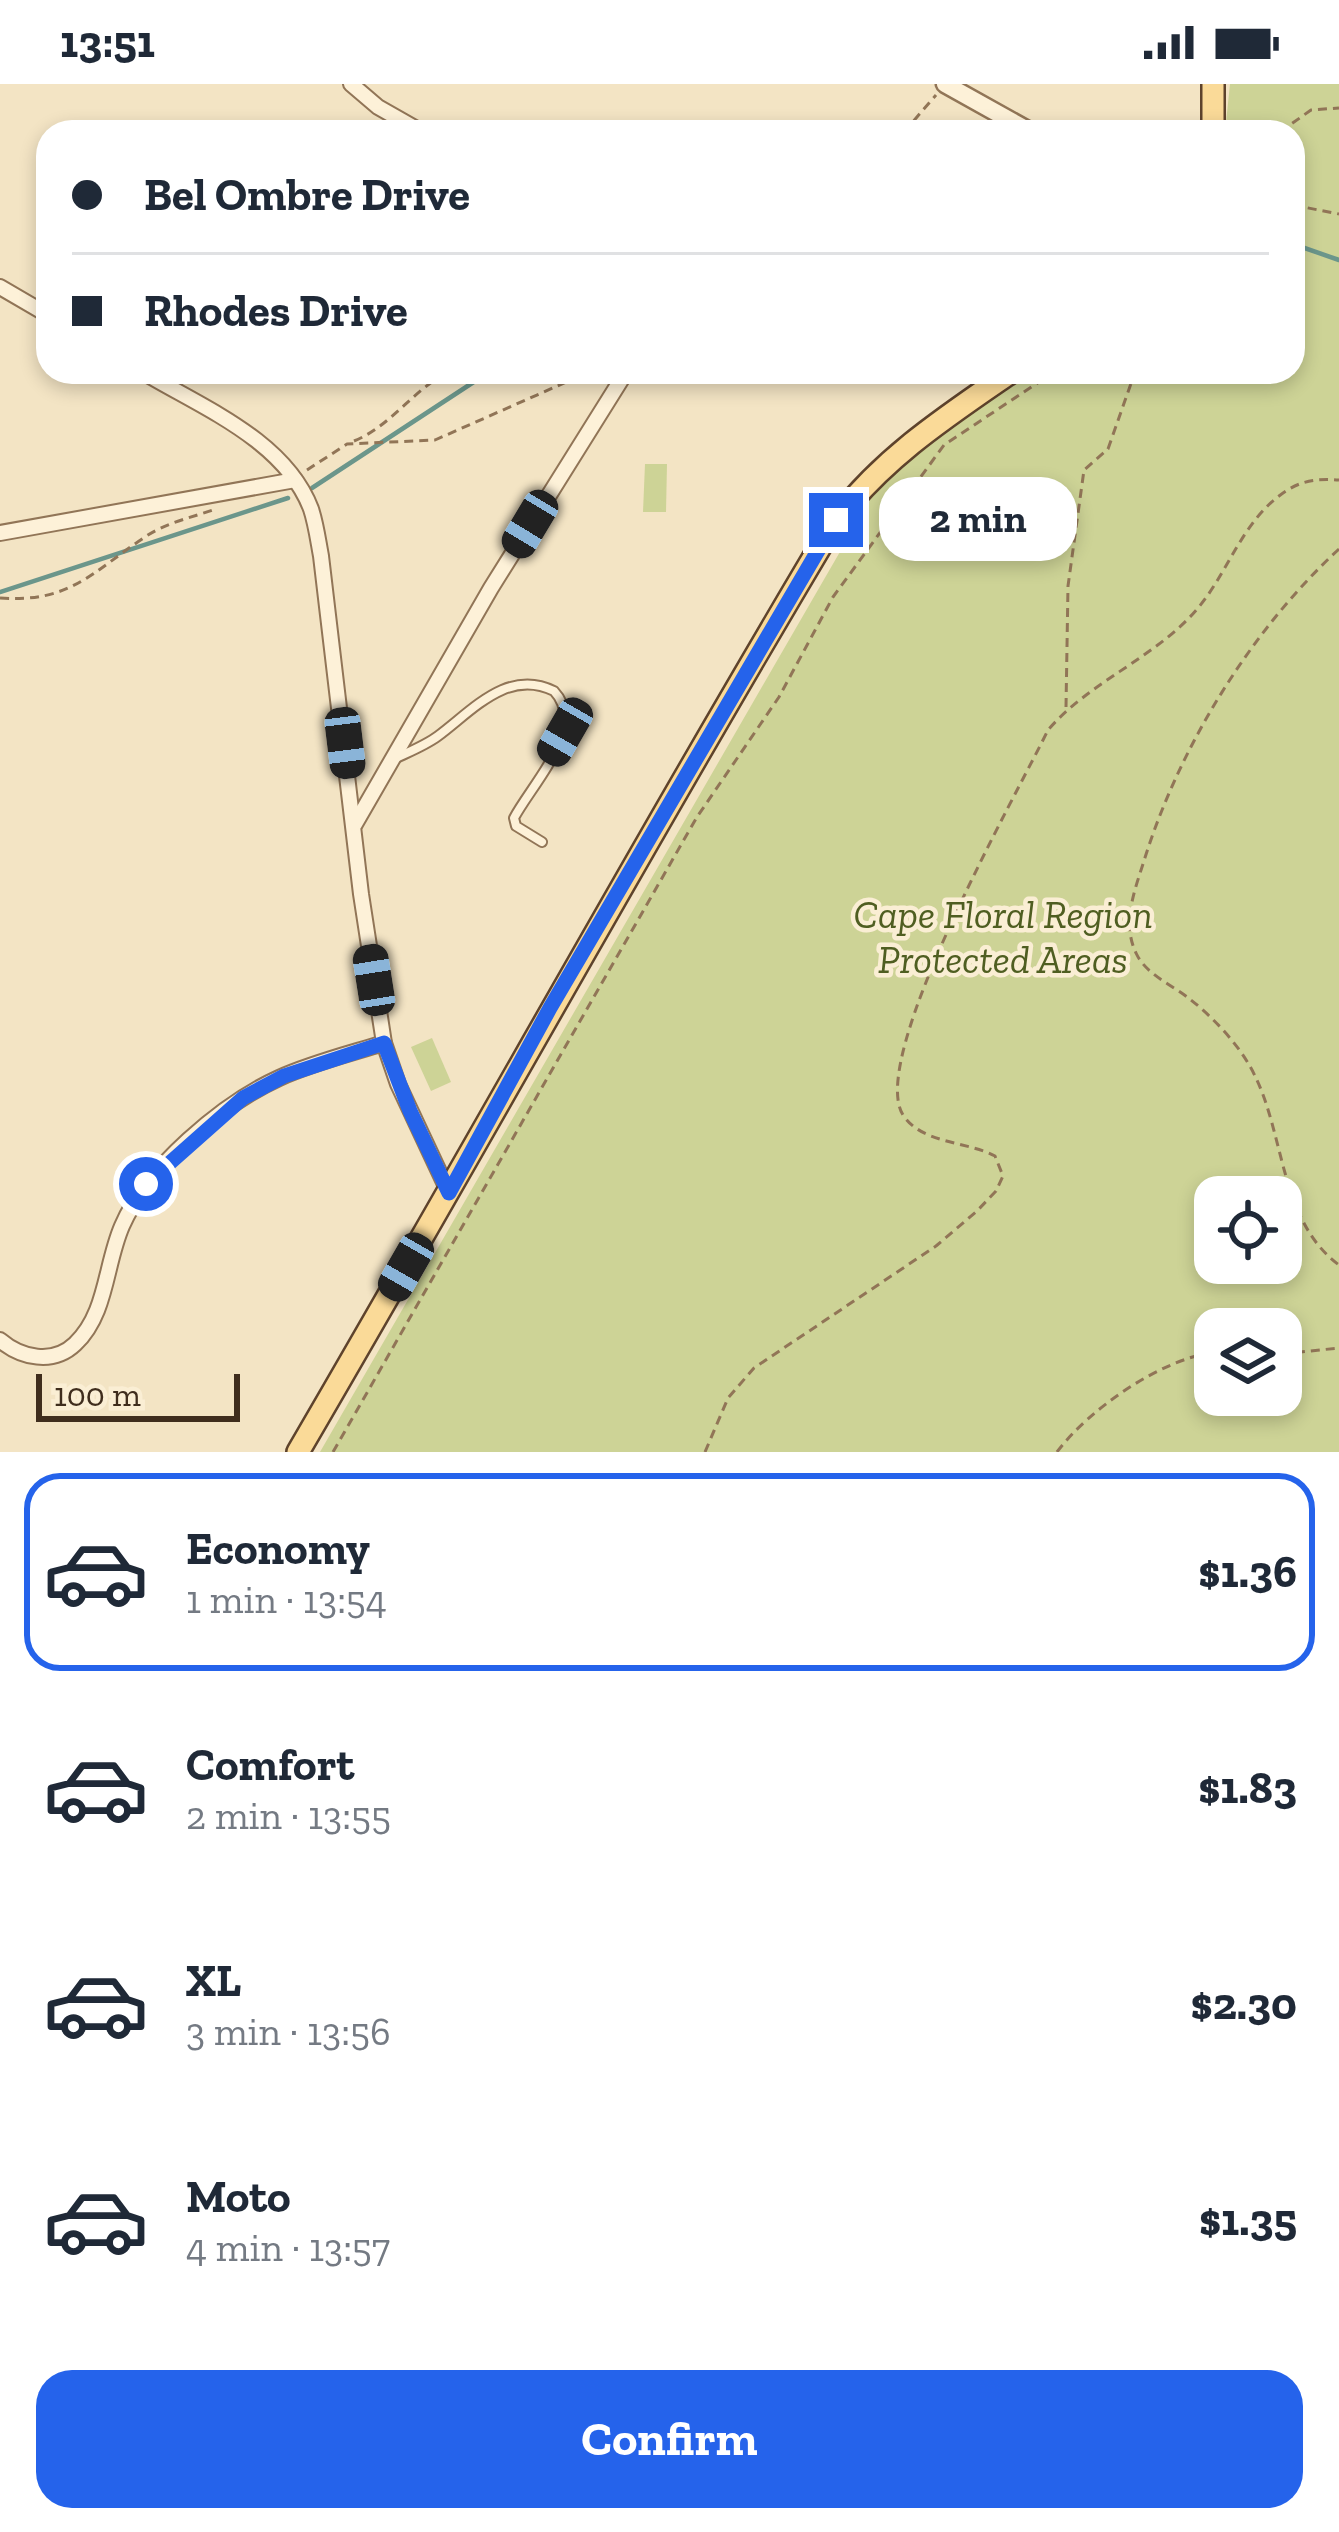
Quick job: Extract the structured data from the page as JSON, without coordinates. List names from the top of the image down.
{
  "parks": ["Cape Floral Region Protected Areas"],
  "scale_bar": "100 m",
  "page": {
    "status": "13:51",
    "banner": ["Bel Ombre Drive", "Rhodes Drive"],
    "bubble": "2 min",
    "scale": "100 m",
    "list": [
      {
        "name": "Economy",
        "note": "1 min · 13:54",
        "value": "$1.36"
      },
      {
        "name": "Comfort",
        "note": "2 min · 13:55",
        "value": "$1.83"
      },
      {
        "name": "XL",
        "note": "3 min · 13:56",
        "value": "$2.30"
      },
      {
        "name": "Moto",
        "note": "4 min · 13:57",
        "value": "$1.35"
      }
    ],
    "buttons": "Confirm"
  }
}
